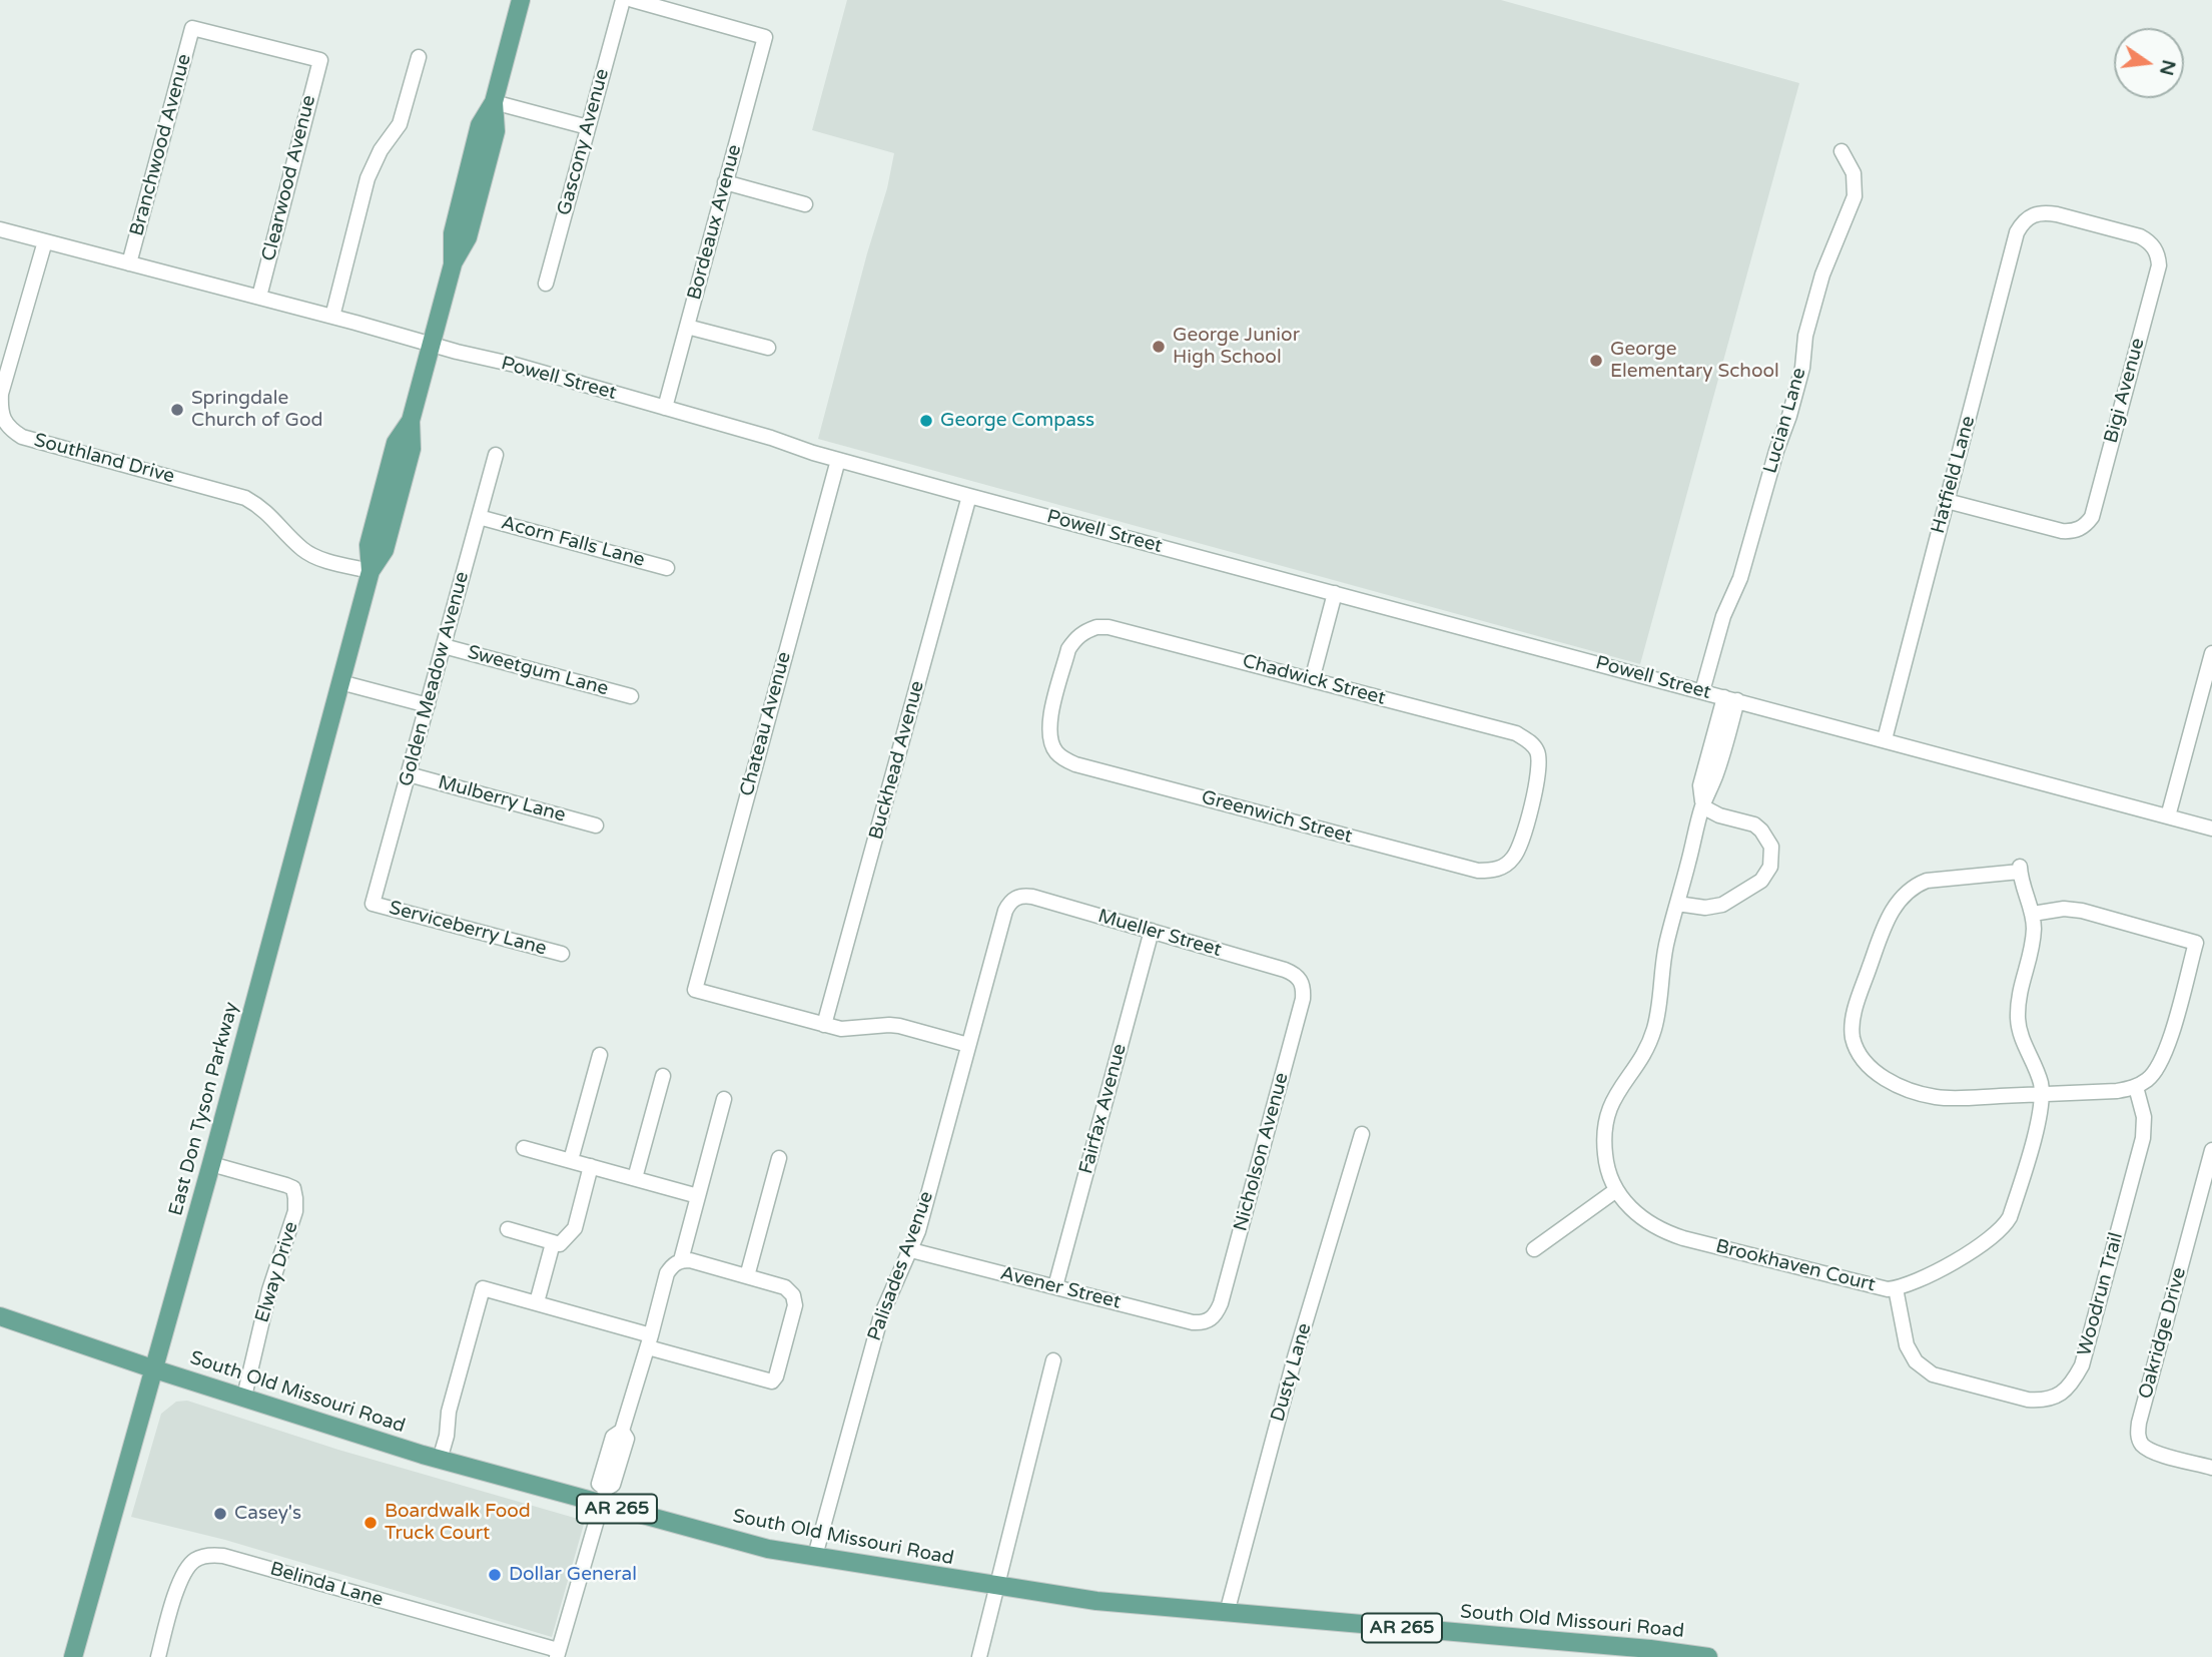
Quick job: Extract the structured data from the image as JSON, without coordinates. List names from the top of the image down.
{
  "streets": {
    "main road": ["East Don Tyson Parkway", "South Old Missouri Road", "AR 265"],
    "street": [
      "Gascony Avenue",
      "Branchwood Avenue",
      "Clearwood Avenue",
      "Bordeaux Avenue",
      "Powell Street",
      "Bigi Avenue",
      "Lucian Lane",
      "Southland Drive",
      "Hatfield Lane",
      "Acorn Falls Lane",
      "Sweetgum Lane",
      "Golden Meadow Avenue",
      "Chadwick Street",
      "Chateau Avenue",
      "Buckhead Avenue",
      "Mulberry Lane",
      "Greenwich Street",
      "Serviceberry Lane",
      "Mueller Street",
      "Fairfax Avenue",
      "Nicholson Avenue",
      "Palisades Avenue",
      "Brookhaven Court",
      "Elway Drive",
      "Avener Street",
      "Woodrun Trail",
      "Oakridge Drive",
      "Dusty Lane",
      "Belinda Lane"
    ]
  },
  "crossings": [
    ["Branchwood Avenue", "Clearwood Avenue"],
    ["Branchwood Avenue", "Powell Street"],
    ["Clearwood Avenue", "Powell Street"],
    ["Bordeaux Avenue", "Powell Street"],
    ["Powell Street", "Lucian Lane"],
    ["Powell Street", "Southland Drive"],
    ["Powell Street", "Hatfield Lane"],
    ["Powell Street", "Chateau Avenue"],
    ["Powell Street", "Buckhead Avenue"],
    ["Powell Street", "East Don Tyson Parkway"],
    ["Powell Street", "Brookhaven Court"],
    ["Bigi Avenue", "Hatfield Lane"],
    ["Southland Drive", "East Don Tyson Parkway"],
    ["Acorn Falls Lane", "Golden Meadow Avenue"],
    ["Sweetgum Lane", "Golden Meadow Avenue"],
    ["Golden Meadow Avenue", "Mulberry Lane"],
    ["Golden Meadow Avenue", "Serviceberry Lane"],
    ["Chadwick Street", "Greenwich Street"],
    ["Chateau Avenue", "Buckhead Avenue"],
    ["Mueller Street", "Fairfax Avenue"],
    ["Mueller Street", "Nicholson Avenue"],
    ["Mueller Street", "Palisades Avenue"],
    ["East Don Tyson Parkway", "Elway Drive"],
    ["East Don Tyson Parkway", "South Old Missouri Road"],
    ["Fairfax Avenue", "Avener Street"],
    ["Nicholson Avenue", "Avener Street"],
    ["Palisades Avenue", "Avener Street"],
    ["Palisades Avenue", "South Old Missouri Road"],
    ["Brookhaven Court", "Woodrun Trail"],
    ["Elway Drive", "South Old Missouri Road"],
    ["Dusty Lane", "South Old Missouri Road"]
  ],
  "places": [
    "George Junior High School",
    "George Elementary School",
    "Springdale Church of God",
    "George Compass",
    "Casey's",
    "Boardwalk Food Truck Court",
    "Dollar General"
  ],
  "north": "right"
}
